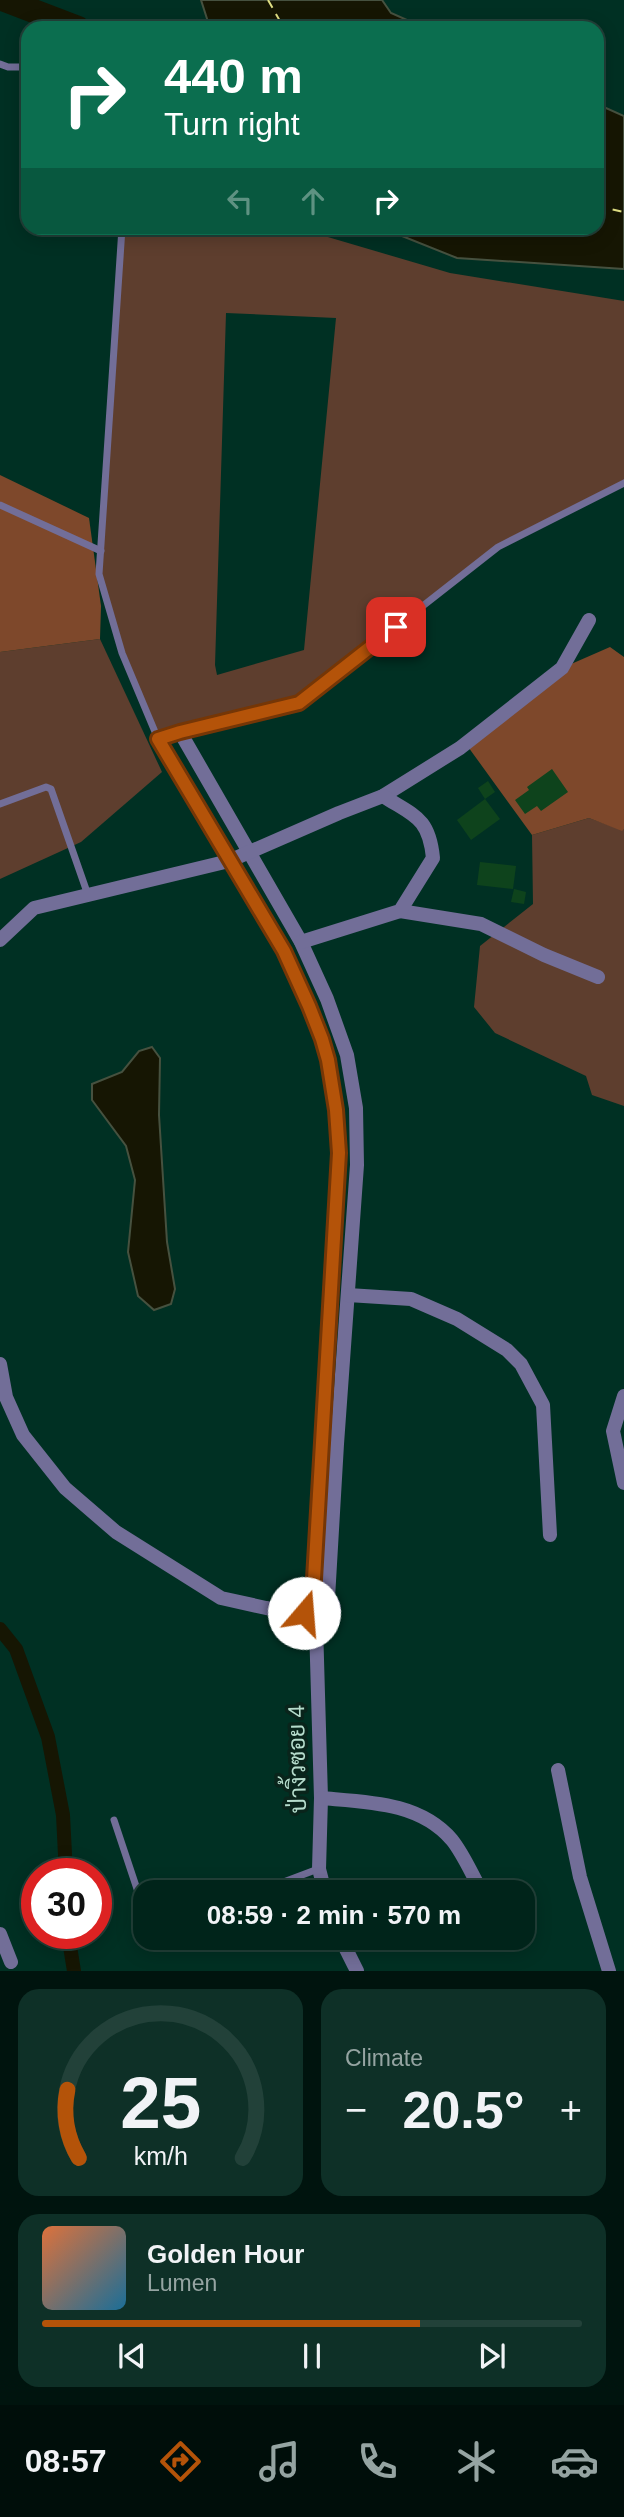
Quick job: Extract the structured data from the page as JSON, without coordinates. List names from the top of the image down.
{
  "streets": {
    "street": ["ป่างิ้วซอย 4"]
  },
  "page": {
    "turn": ["440 m", "Turn right"],
    "limit": "30",
    "trip": "08:59 · 2 min · 570 m",
    "tile": "Climate",
    "heat": ["−", "20.5°", "+"],
    "song": ["Golden Hour", "Lumen"],
    "tabs": "08:57",
    "gauge": ["25", "km/h"]
  }
}
